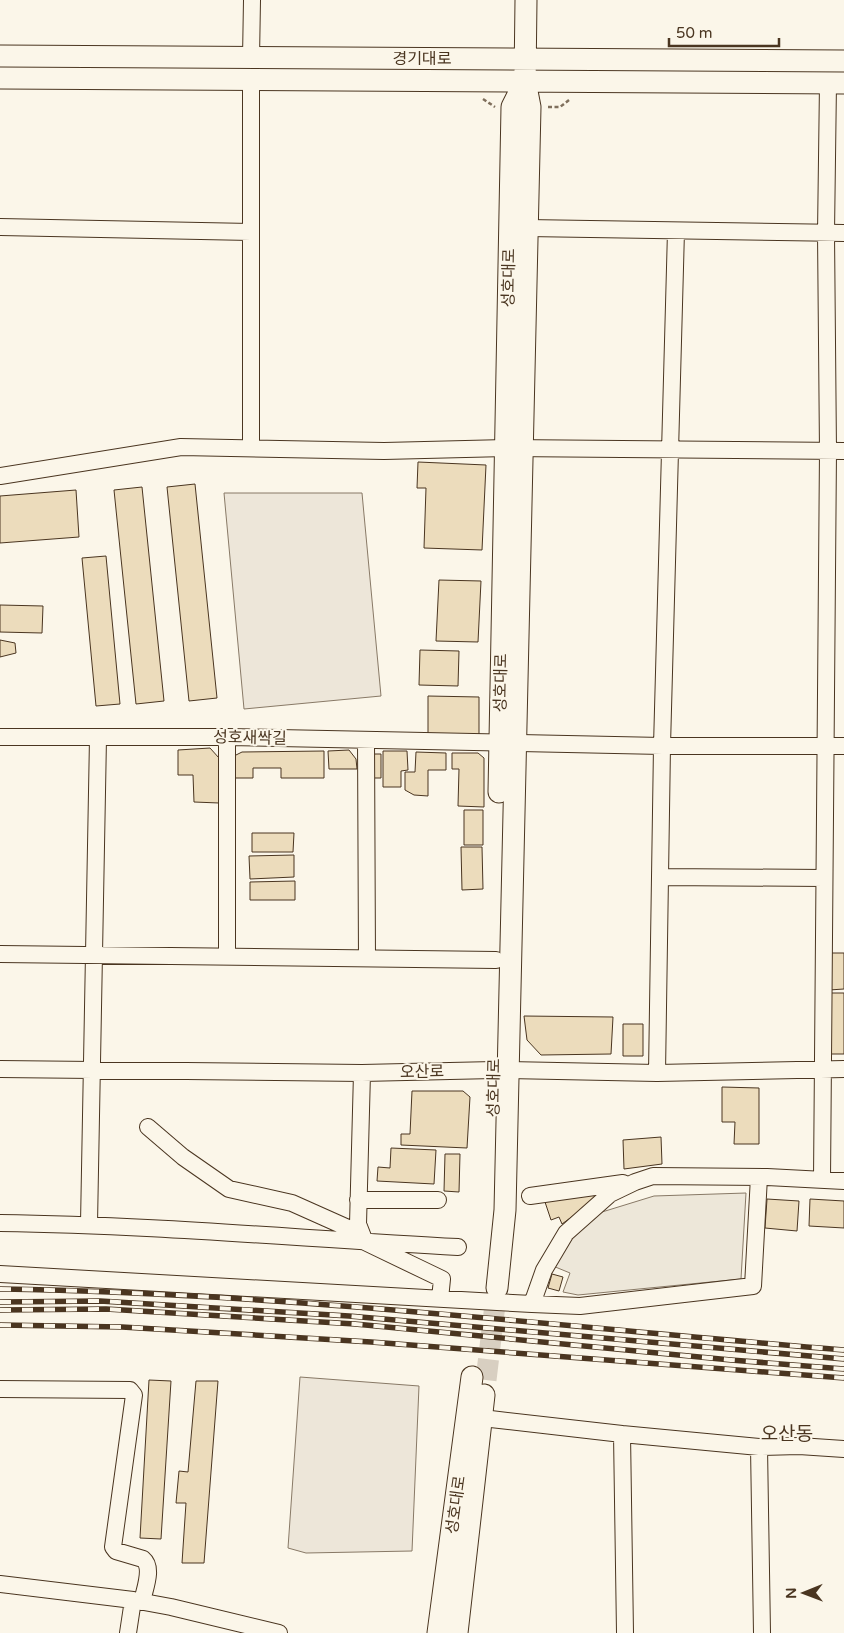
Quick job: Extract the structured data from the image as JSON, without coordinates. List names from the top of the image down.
{
  "streets": {
    "main road": ["경기대로", "성호대로"],
    "street": ["성호새싹길", "오산로"]
  },
  "crossings": [
    ["경기대로", "성호대로"],
    ["성호대로", "성호새싹길"],
    ["성호대로", "오산로"]
  ],
  "districts": ["오산동"],
  "scale_bar": "50 m",
  "north": "left"
}
